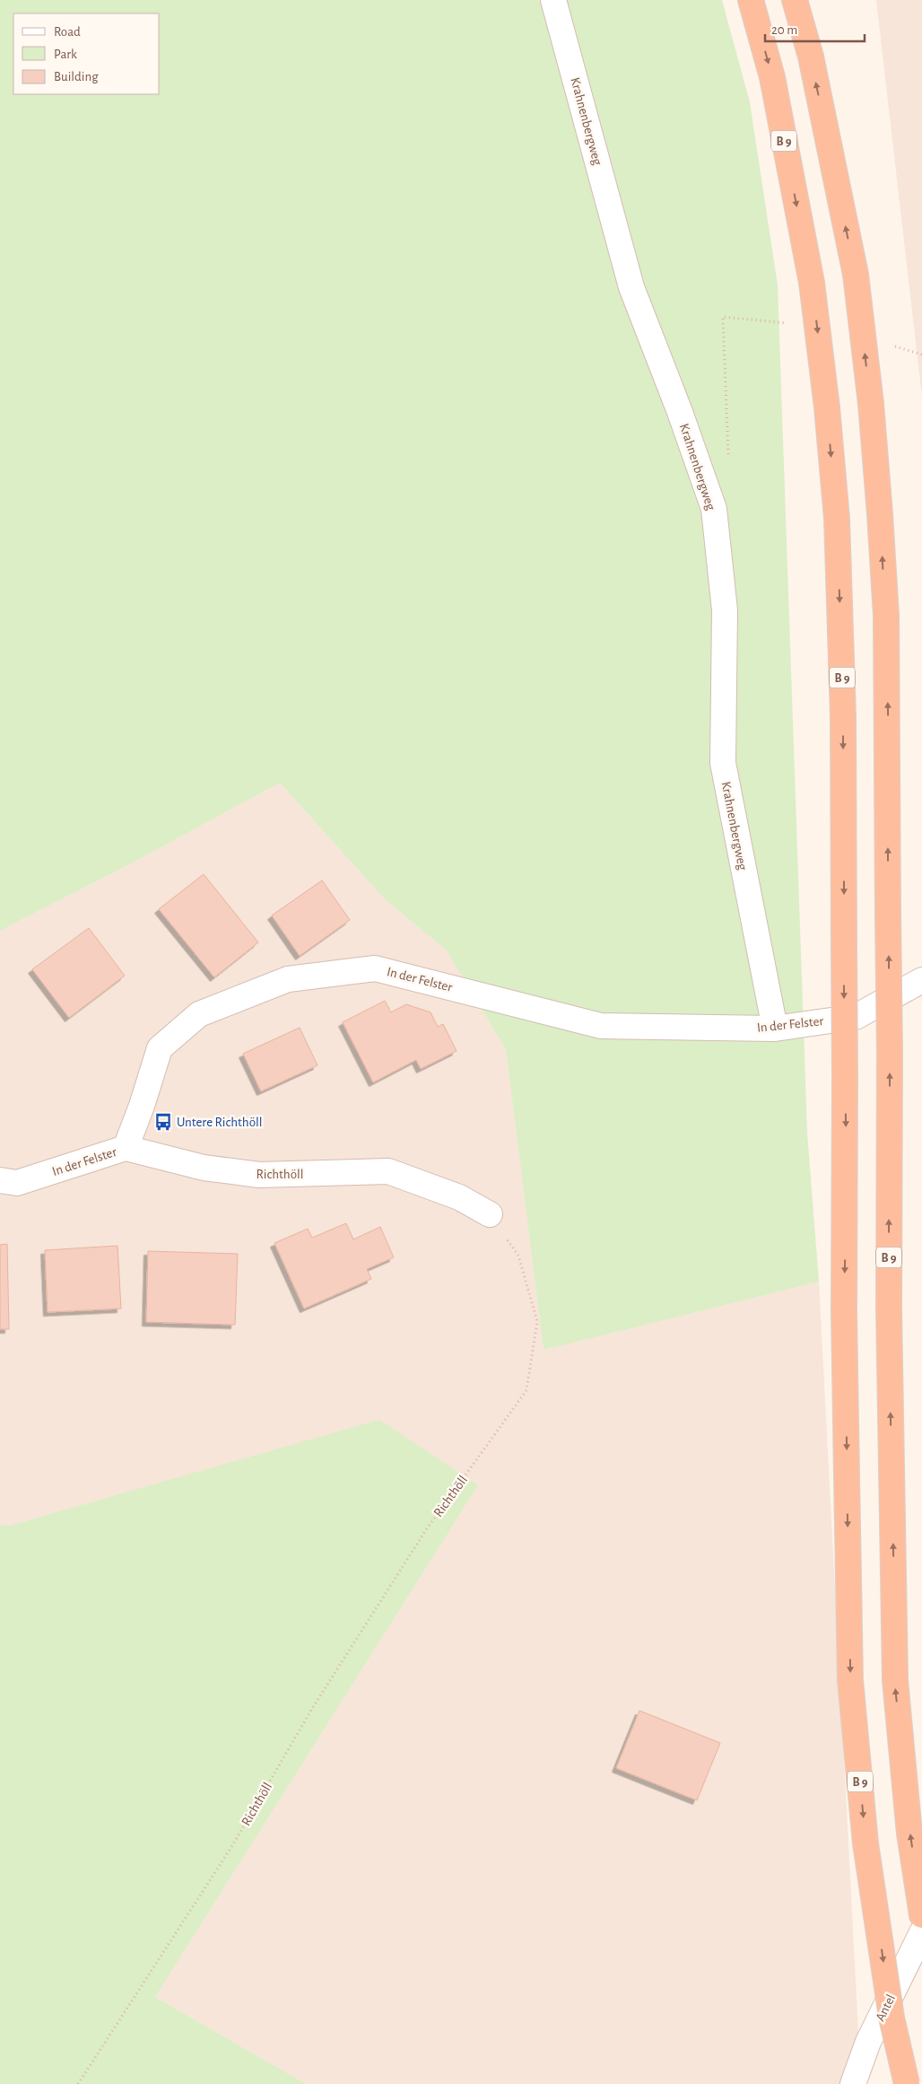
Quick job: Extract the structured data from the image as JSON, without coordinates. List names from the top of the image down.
{
  "streets": {
    "highway": ["B 9"],
    "street": [
      "Krahnenbergweg",
      "In der Felster",
      "Richthöll",
      "Antel"
    ]
  },
  "crossings": [
    ["Krahnenbergweg", "In der Felster"],
    ["In der Felster", "Richthöll"]
  ],
  "places": {
    "bus stop": ["Untere Richthöll"]
  },
  "legend": ["Road", "Park", "Building"],
  "scale_bar": "20 m"
}
